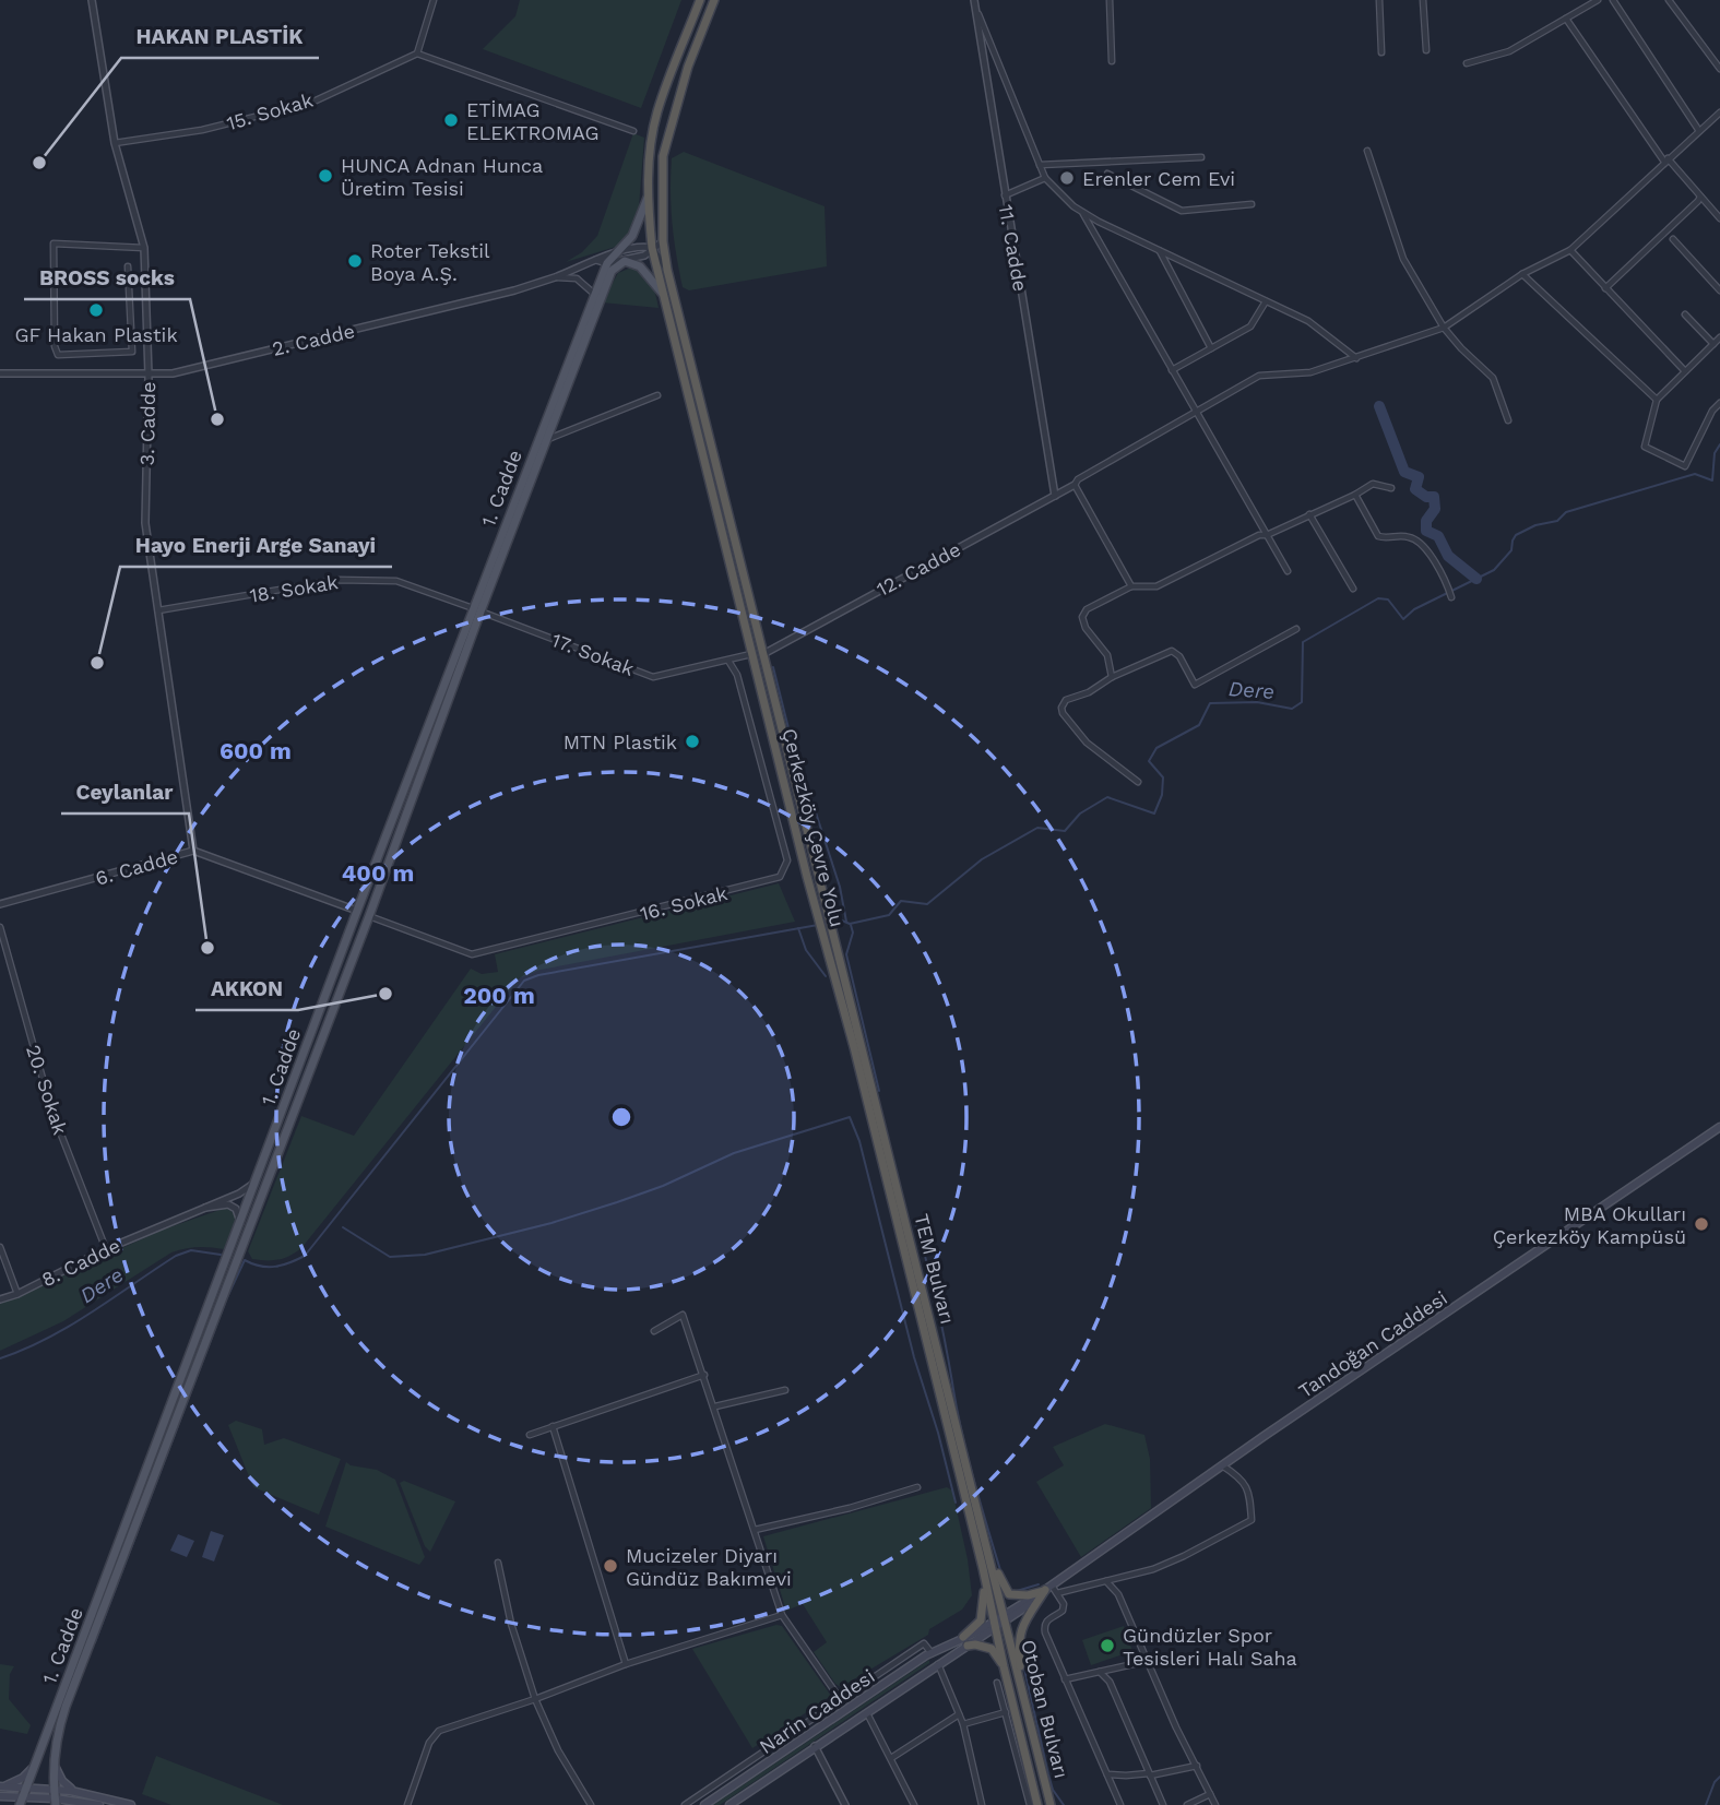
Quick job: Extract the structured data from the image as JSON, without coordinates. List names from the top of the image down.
{
  "streets": {
    "highway": ["Çerkezköy Çevre Yolu", "TEM Bulvarı", "Otoban Bulvarı"],
    "main road": ["1. Cadde", "Tandoğan Caddesi", "Narin Caddesi"],
    "street": [
      "15. Sokak",
      "11. Cadde",
      "2. Cadde",
      "3. Cadde",
      "12. Cadde",
      "18. Sokak",
      "17. Sokak",
      "6. Cadde",
      "16. Sokak",
      "20. Sokak",
      "8. Cadde"
    ]
  },
  "crossings": [
    ["15. Sokak", "3. Cadde"],
    ["11. Cadde", "12. Cadde"],
    ["2. Cadde", "3. Cadde"],
    ["2. Cadde", "Çerkezköy Çevre Yolu"],
    ["3. Cadde", "18. Sokak"],
    ["3. Cadde", "6. Cadde"],
    ["1. Cadde", "18. Sokak"],
    ["1. Cadde", "17. Sokak"],
    ["1. Cadde", "6. Cadde"],
    ["1. Cadde", "16. Sokak"],
    ["1. Cadde", "8. Cadde"],
    ["12. Cadde", "Çerkezköy Çevre Yolu"],
    ["18. Sokak", "17. Sokak"],
    ["17. Sokak", "Çerkezköy Çevre Yolu"],
    ["17. Sokak", "16. Sokak"],
    ["Çerkezköy Çevre Yolu", "TEM Bulvarı"],
    ["20. Sokak", "8. Cadde"],
    ["TEM Bulvarı", "Tandoğan Caddesi"],
    ["TEM Bulvarı", "Otoban Bulvarı"],
    ["Tandoğan Caddesi", "Otoban Bulvarı"],
    ["Tandoğan Caddesi", "Narin Caddesi"]
  ],
  "water": ["Dere"],
  "places": [
    "ETİMAG ELEKTROMAG",
    "HAKAN PLASTİK",
    "HUNCA Adnan Hunca Üretim Tesisi",
    "Erenler Cem Evi",
    "Roter Tekstil Boya A.Ş.",
    "GF Hakan Plastik",
    "BROSS socks",
    "Hayo Enerji Arge Sanayi",
    "MTN Plastik",
    "Ceylanlar",
    "AKKON",
    "MBA Okulları Çerkezköy Kampüsü",
    "Mucizeler Diyarı Gündüz Bakımevi",
    "Gündüzler Spor Tesisleri Halı Saha"
  ],
  "rings": ["600 m", "400 m", "200 m"]
}
